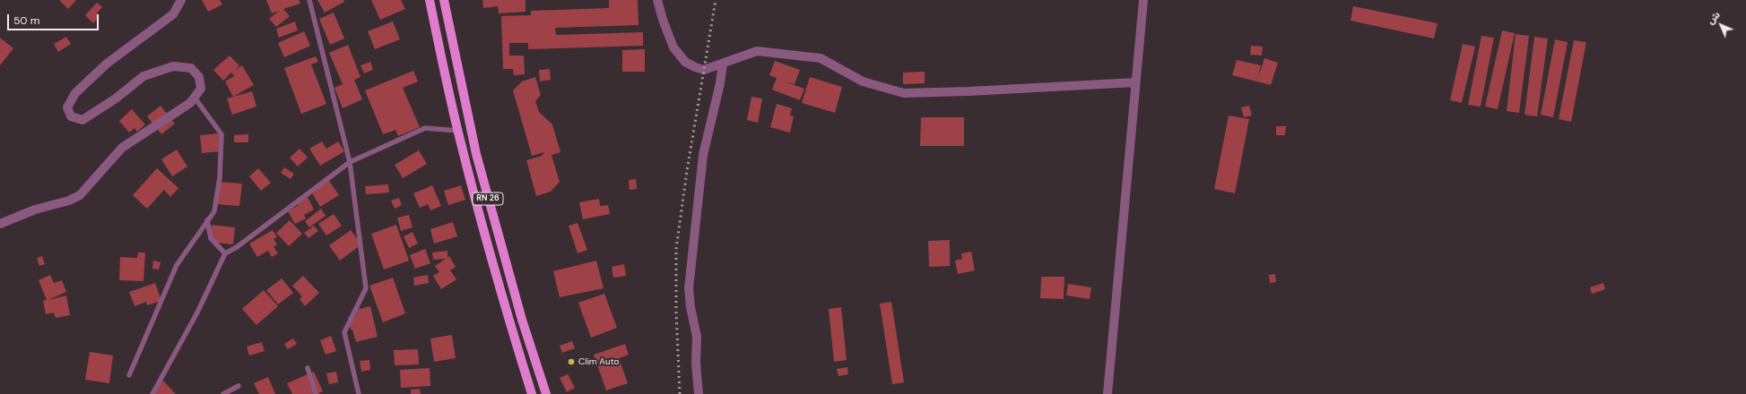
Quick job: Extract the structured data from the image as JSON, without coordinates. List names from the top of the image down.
{
  "streets": {
    "main road": ["RN 26"]
  },
  "places": ["Clim Auto"],
  "scale_bar": "50 m",
  "north": "top left"
}
